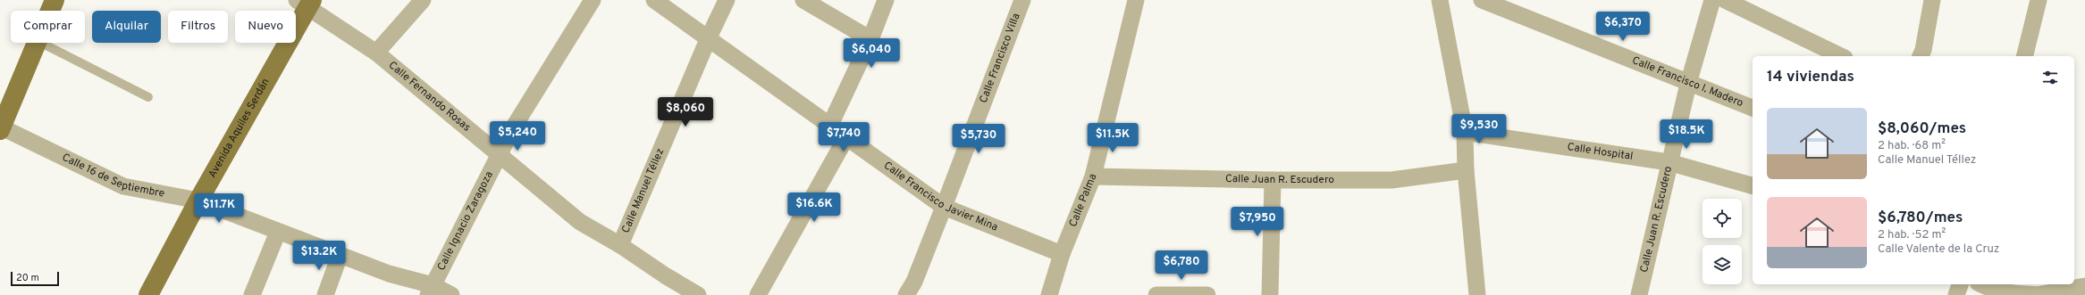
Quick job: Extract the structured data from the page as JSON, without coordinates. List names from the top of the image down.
{
  "streets": {
    "main road": ["Avenida Aquiles Serdán"],
    "street": [
      "Calle Francisco Villa",
      "Calle Francisco I. Madero",
      "Calle Fernando Rosas",
      "Calle Hospital",
      "Calle 16 de Septiembre",
      "Calle Juan R. Escudero",
      "Calle Manuel Téllez",
      "Calle Francisco Javier Mina",
      "Calle Palma",
      "Calle Ignacio Zaragoza"
    ]
  },
  "crossings": [
    ["Calle Francisco Villa", "Calle Francisco Javier Mina"],
    ["Calle Francisco I. Madero", "Calle Juan R. Escudero"],
    ["Calle Fernando Rosas", "Avenida Aquiles Serdán"],
    ["Calle Fernando Rosas", "Calle Manuel Téllez"],
    ["Calle Fernando Rosas", "Calle Ignacio Zaragoza"],
    ["Avenida Aquiles Serdán", "Calle 16 de Septiembre"],
    ["Calle Hospital", "Calle Juan R. Escudero"],
    ["Calle 16 de Septiembre", "Calle Ignacio Zaragoza"],
    ["Calle Juan R. Escudero", "Calle Palma"],
    ["Calle Manuel Téllez", "Calle Francisco Javier Mina"],
    ["Calle Francisco Javier Mina", "Calle Palma"]
  ],
  "scale_bar": "20 m",
  "page": {
    "chip": [
      "Comprar",
      "Alquilar",
      "Filtros",
      "Nuevo"
    ],
    "price": [
      "$6,370",
      "$6,040",
      "$8,060",
      "$9,530",
      "$18.5K",
      "$5,240",
      "$7,740",
      "$11.5K",
      "$5,730",
      "$16.6K",
      "$11.7K",
      "$7,950",
      "$13.2K",
      "$6,780"
    ],
    "heading": "14 viviendas",
    "list": [
      {
        "name": "$8,060/mes",
        "note": "2 hab. · 68 m² · Calle Manuel Téllez"
      },
      {
        "name": "$6,780/mes",
        "note": "2 hab. · 52 m² · Calle Valente de la Cruz"
      }
    ],
    "scale": "20 m"
  }
}
